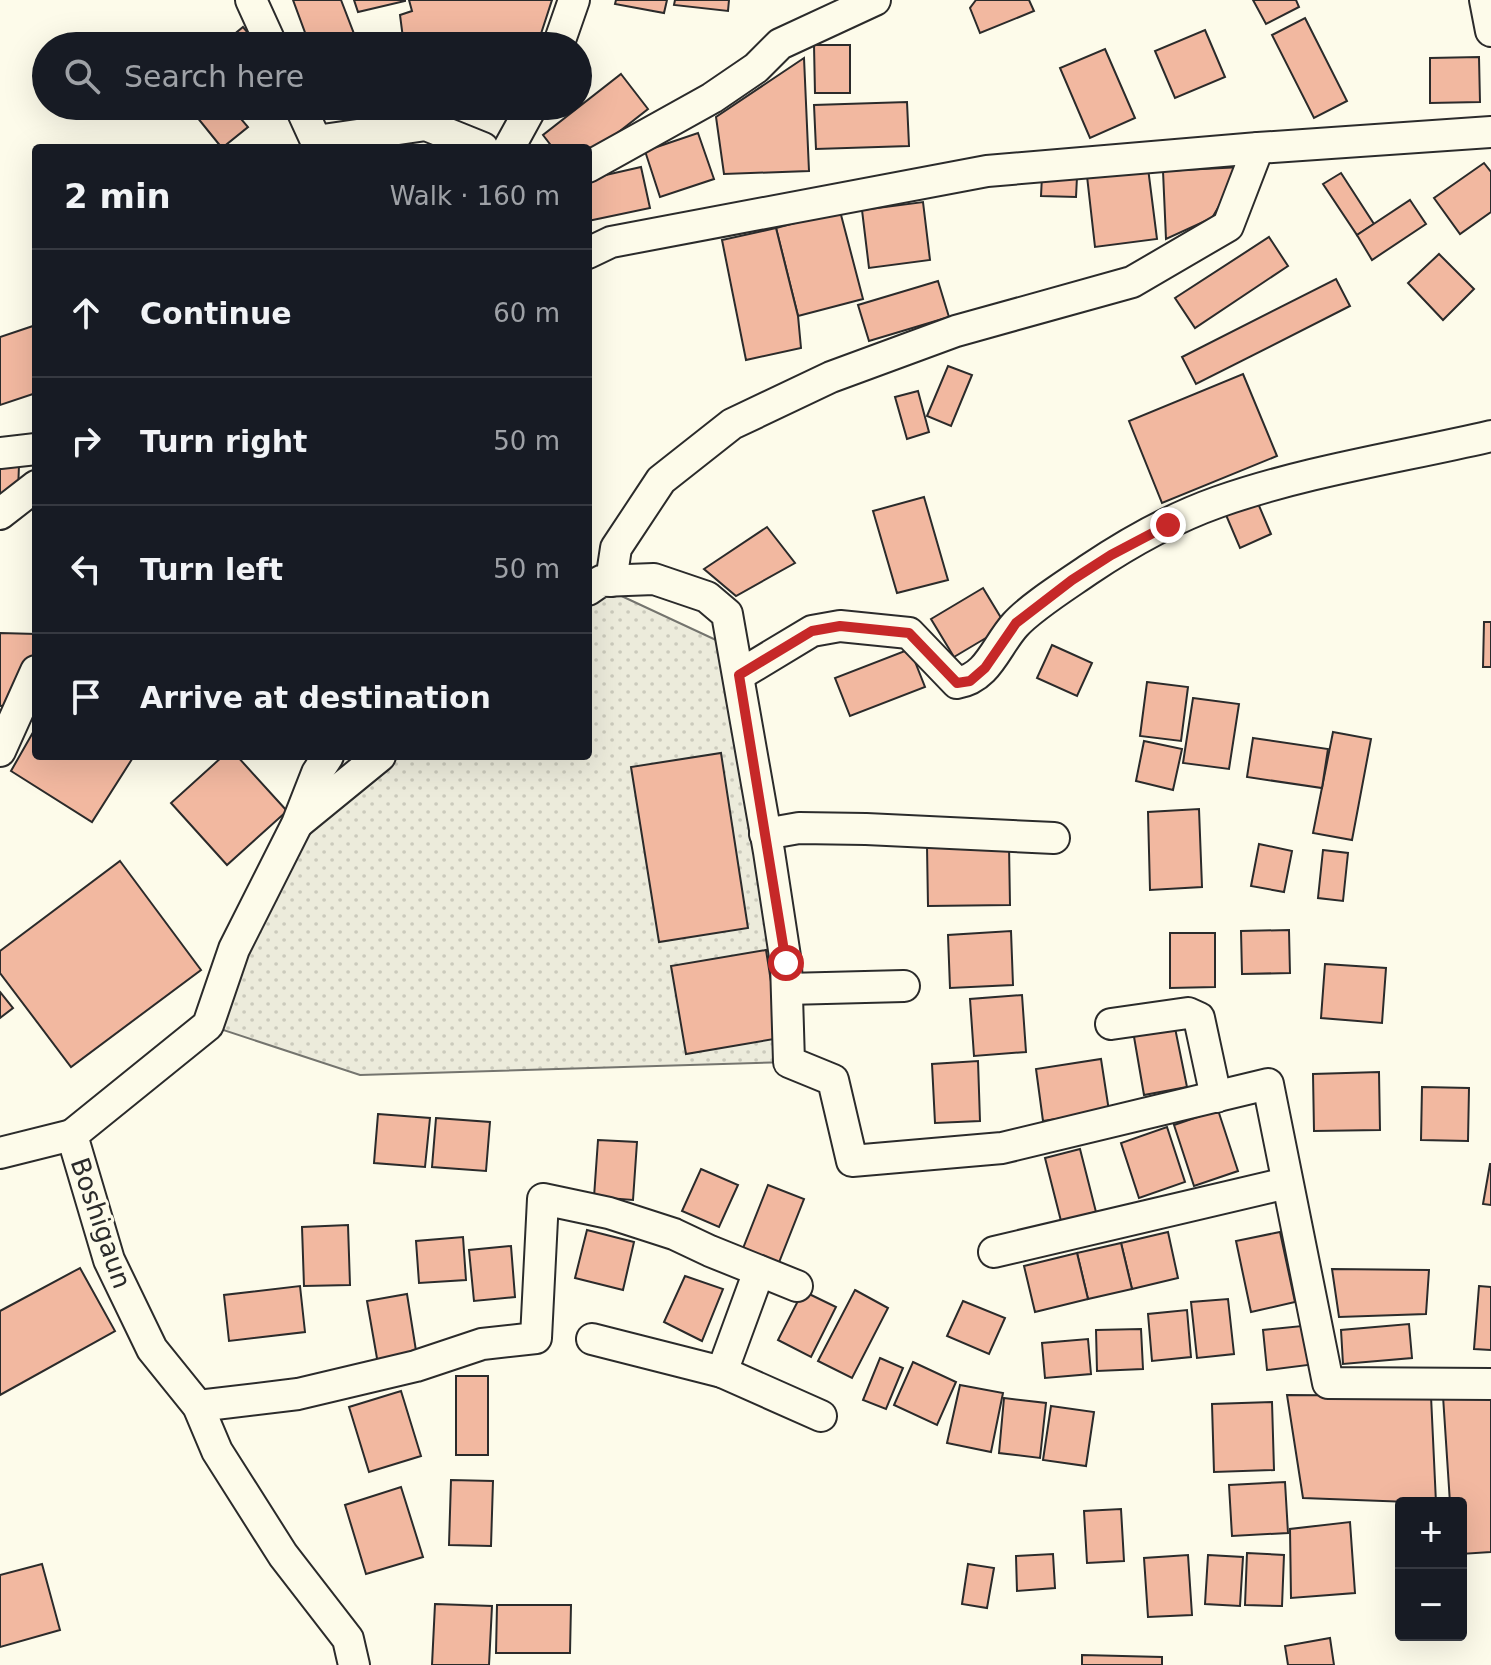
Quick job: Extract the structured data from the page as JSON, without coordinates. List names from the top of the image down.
{
  "streets": {
    "street": ["Boshigaun"]
  },
  "page": {
    "search": "Search here",
    "heading": ["2 min", "Walk · 160 m"],
    "list": [
      ["Continue", "60 m"],
      ["Turn right", "50 m"],
      ["Turn left", "50 m"],
      "Arrive at destination"
    ],
    "map_buttons": ["+", "−"]
  }
}
